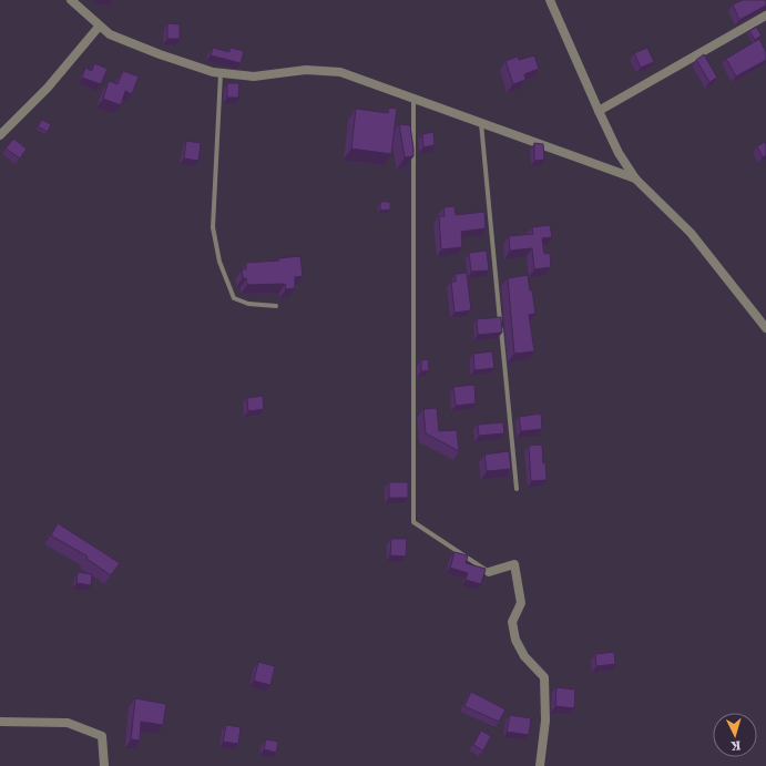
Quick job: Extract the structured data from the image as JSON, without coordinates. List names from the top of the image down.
{
  "north": "bottom"
}
